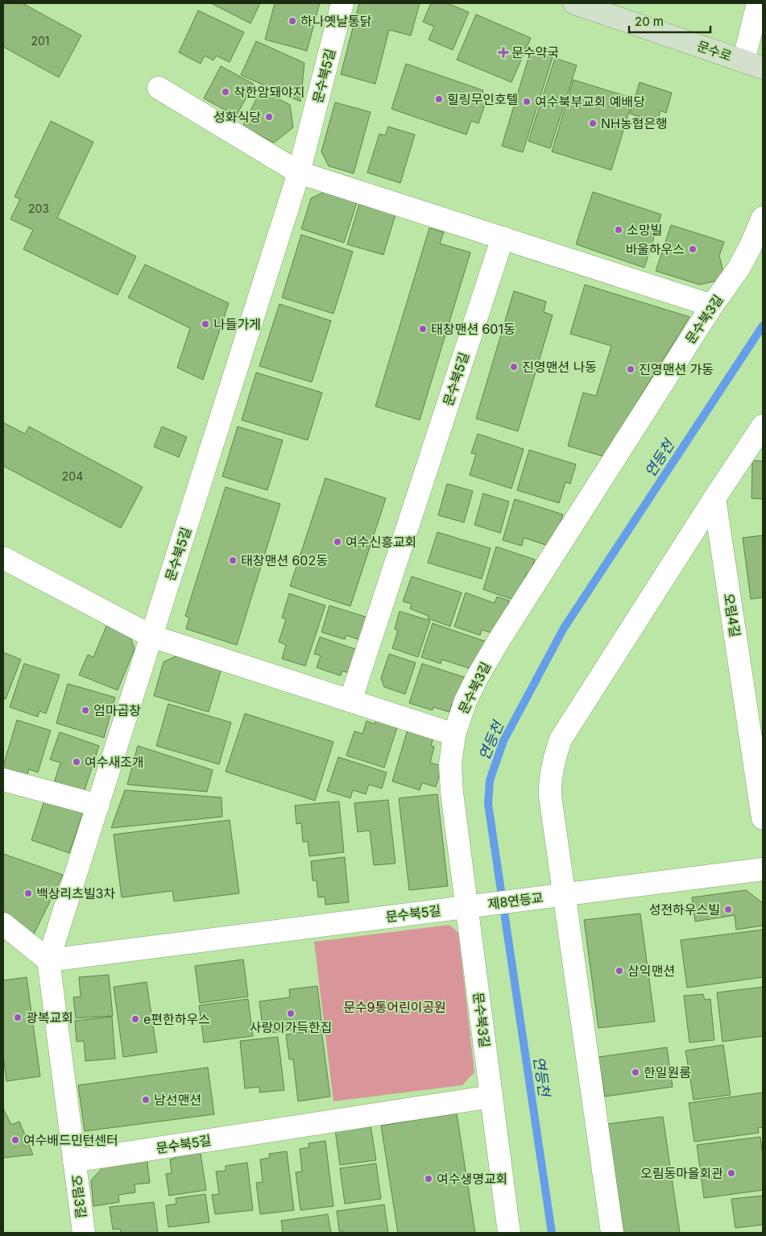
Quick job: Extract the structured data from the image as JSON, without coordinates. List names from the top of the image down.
{
  "streets": {
    "street": [
      "문수로",
      "문수북5길",
      "문수북3길",
      "오림4길",
      "제8연등교",
      "오림3길"
    ]
  },
  "crossings": [
    ["문수북5길", "문수북3길"],
    ["문수북5길", "제8연등교"],
    ["문수북5길", "오림3길"],
    ["문수북3길", "제8연등교"]
  ],
  "water": ["연등천"],
  "parks": ["문수9통어린이공원"],
  "places": {
    "other": [
      "하나옛날통닭",
      "착한암돼야지",
      "힐링무인호텔",
      "여수북부교회 예배당",
      "성화식당",
      "NH농협은행",
      "소망빌",
      "바울하우스",
      "나들가게",
      "태창맨션 601동",
      "진영맨션 나동",
      "진영맨션 가동",
      "여수신흥교회",
      "태창맨션 602동",
      "엄마곱창",
      "여수새조개",
      "백상리츠빌3차",
      "성전하우스빌",
      "삼익맨션",
      "사랑이가득한집",
      "광복교회",
      "e편한하우스",
      "한일원룸",
      "남선맨션",
      "여수배드민턴센터",
      "오림동마을회관",
      "여수생명교회"
    ],
    "health": ["문수약국"]
  },
  "house_numbers": ["201", "203", "204"],
  "scale_bar": "20 m"
}
